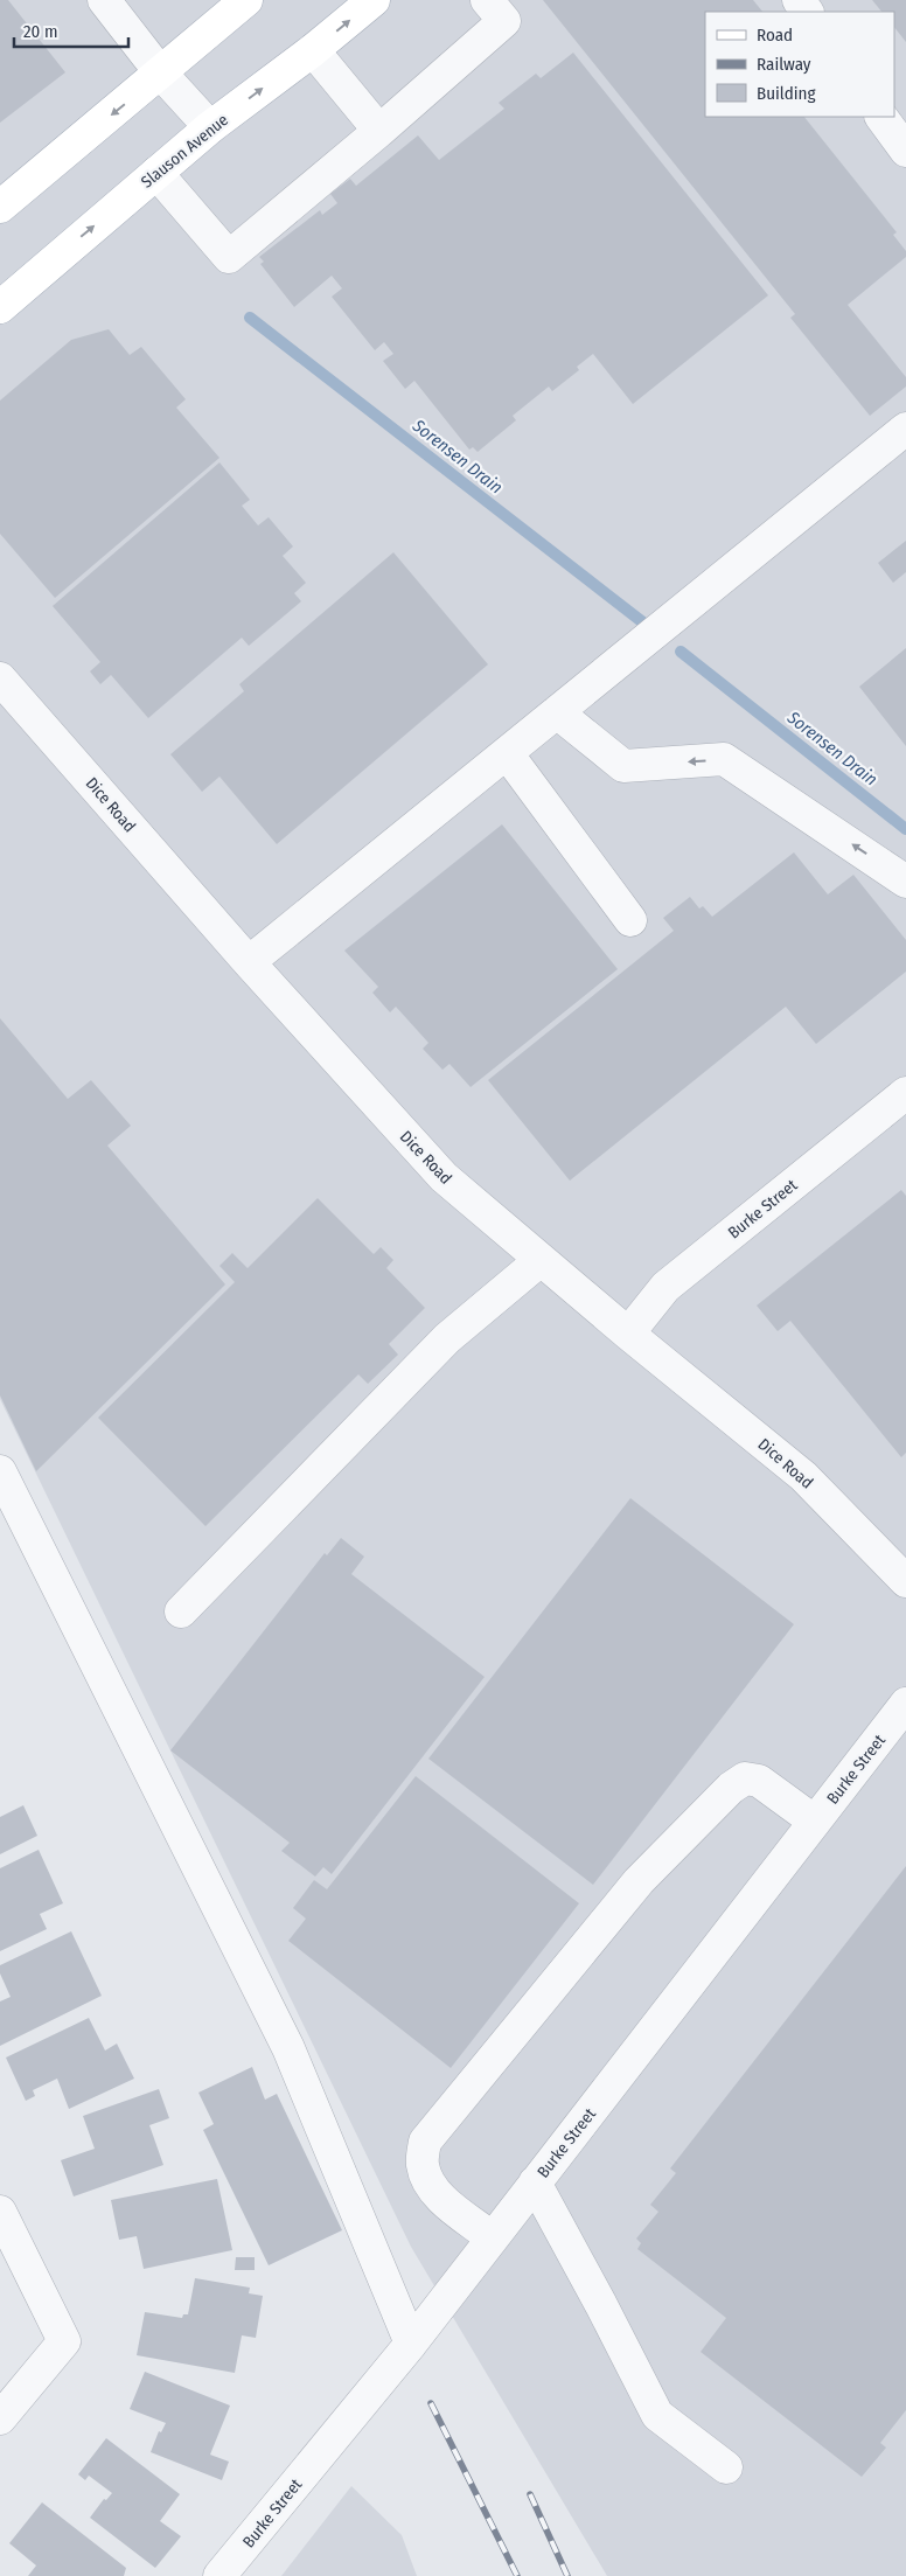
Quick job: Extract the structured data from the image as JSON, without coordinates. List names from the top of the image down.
{
  "streets": {
    "main road": ["Slauson Avenue"],
    "street": ["Dice Road", "Burke Street"]
  },
  "crossings": [
    ["Dice Road", "Burke Street"]
  ],
  "water": ["Sorensen Drain"],
  "legend": ["Road", "Railway", "Building"],
  "scale_bar": "20 m"
}
